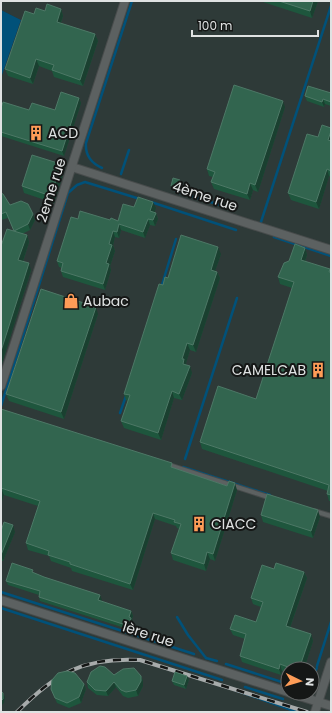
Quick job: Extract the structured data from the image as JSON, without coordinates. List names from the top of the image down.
{
  "streets": {
    "street": ["2eme rue", "4ème rue", "1ère rue"]
  },
  "crossings": [
    ["2eme rue", "4ème rue"]
  ],
  "places": {
    "building": ["ACD", "CAMELCAB", "CIACC"],
    "shop": ["Aubac"]
  },
  "scale_bar": "100 m",
  "north": "right"
}
